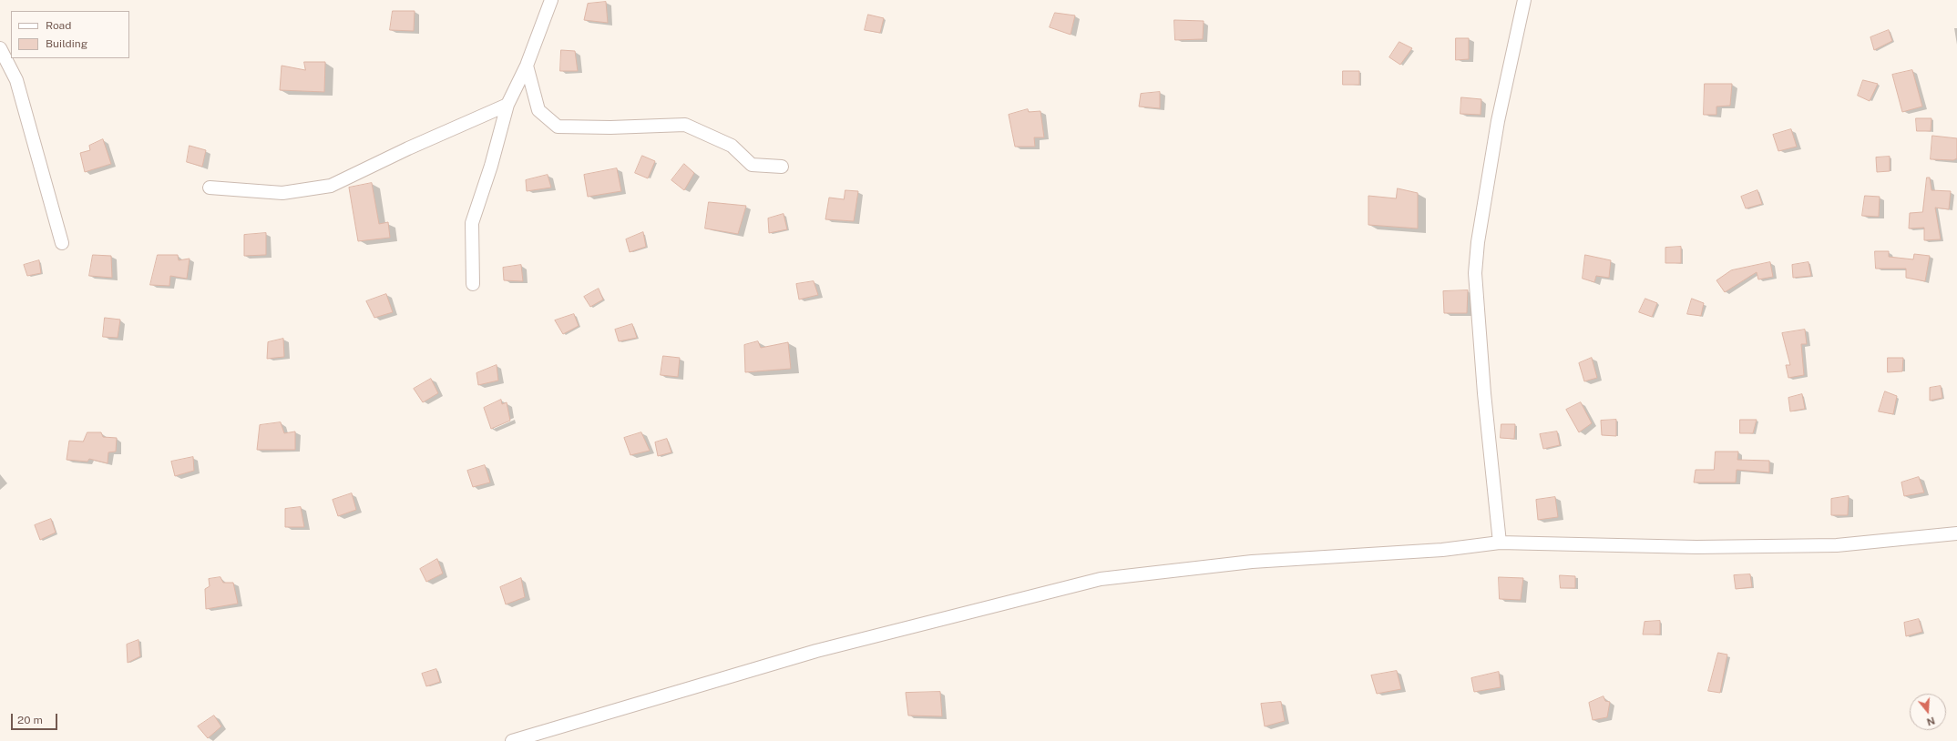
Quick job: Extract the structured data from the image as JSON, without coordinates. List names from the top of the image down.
{
  "legend": ["Road", "Building"],
  "scale_bar": "20 m",
  "north": "bottom"
}
